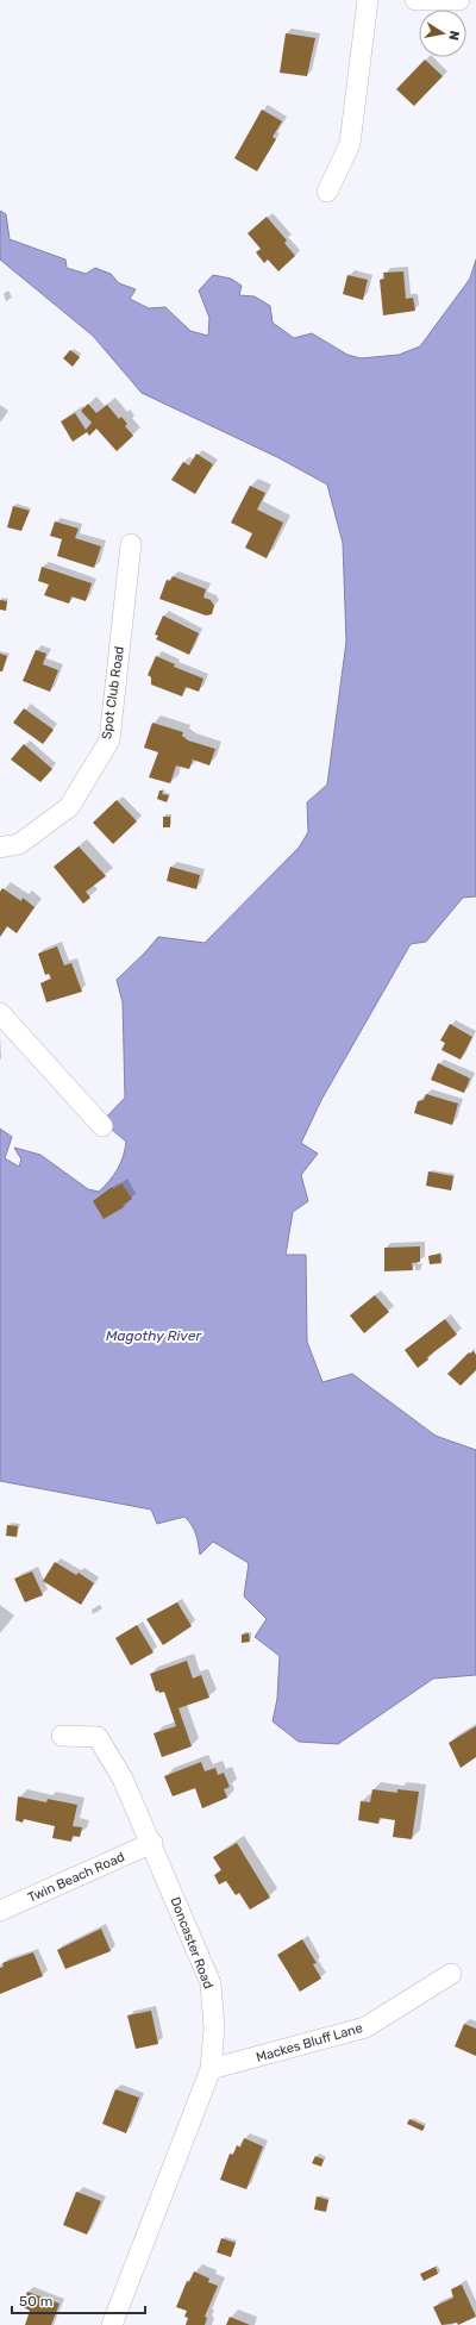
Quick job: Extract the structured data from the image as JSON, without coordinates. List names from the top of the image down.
{
  "streets": {
    "street": [
      "Spot Club Road",
      "Twin Beach Road",
      "Doncaster Road",
      "Mackes Bluff Lane"
    ]
  },
  "crossings": [
    ["Twin Beach Road", "Doncaster Road"],
    ["Doncaster Road", "Mackes Bluff Lane"]
  ],
  "water": ["Magothy River"],
  "scale_bar": "50 m",
  "north": "right"
}
